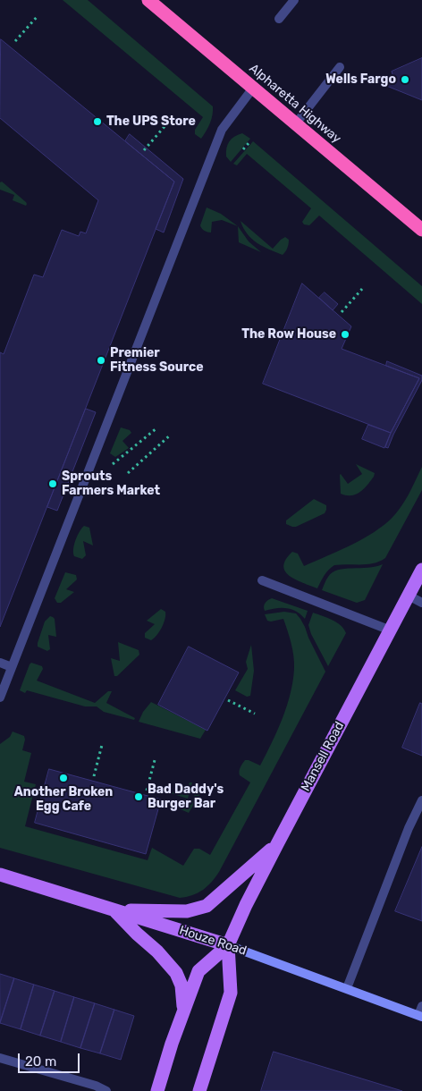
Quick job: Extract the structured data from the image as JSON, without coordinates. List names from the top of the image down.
{
  "streets": {
    "highway": ["Alpharetta Highway"],
    "main road": ["Mansell Road", "Houze Road"]
  },
  "crossings": [
    ["Mansell Road", "Houze Road"]
  ],
  "places": [
    "Wells Fargo",
    "The UPS Store",
    "The Row House",
    "Premier Fitness Source",
    "Sprouts Farmers Market",
    "Another Broken Egg Cafe",
    "Bad Daddy's Burger Bar"
  ],
  "scale_bar": "20 m"
}
